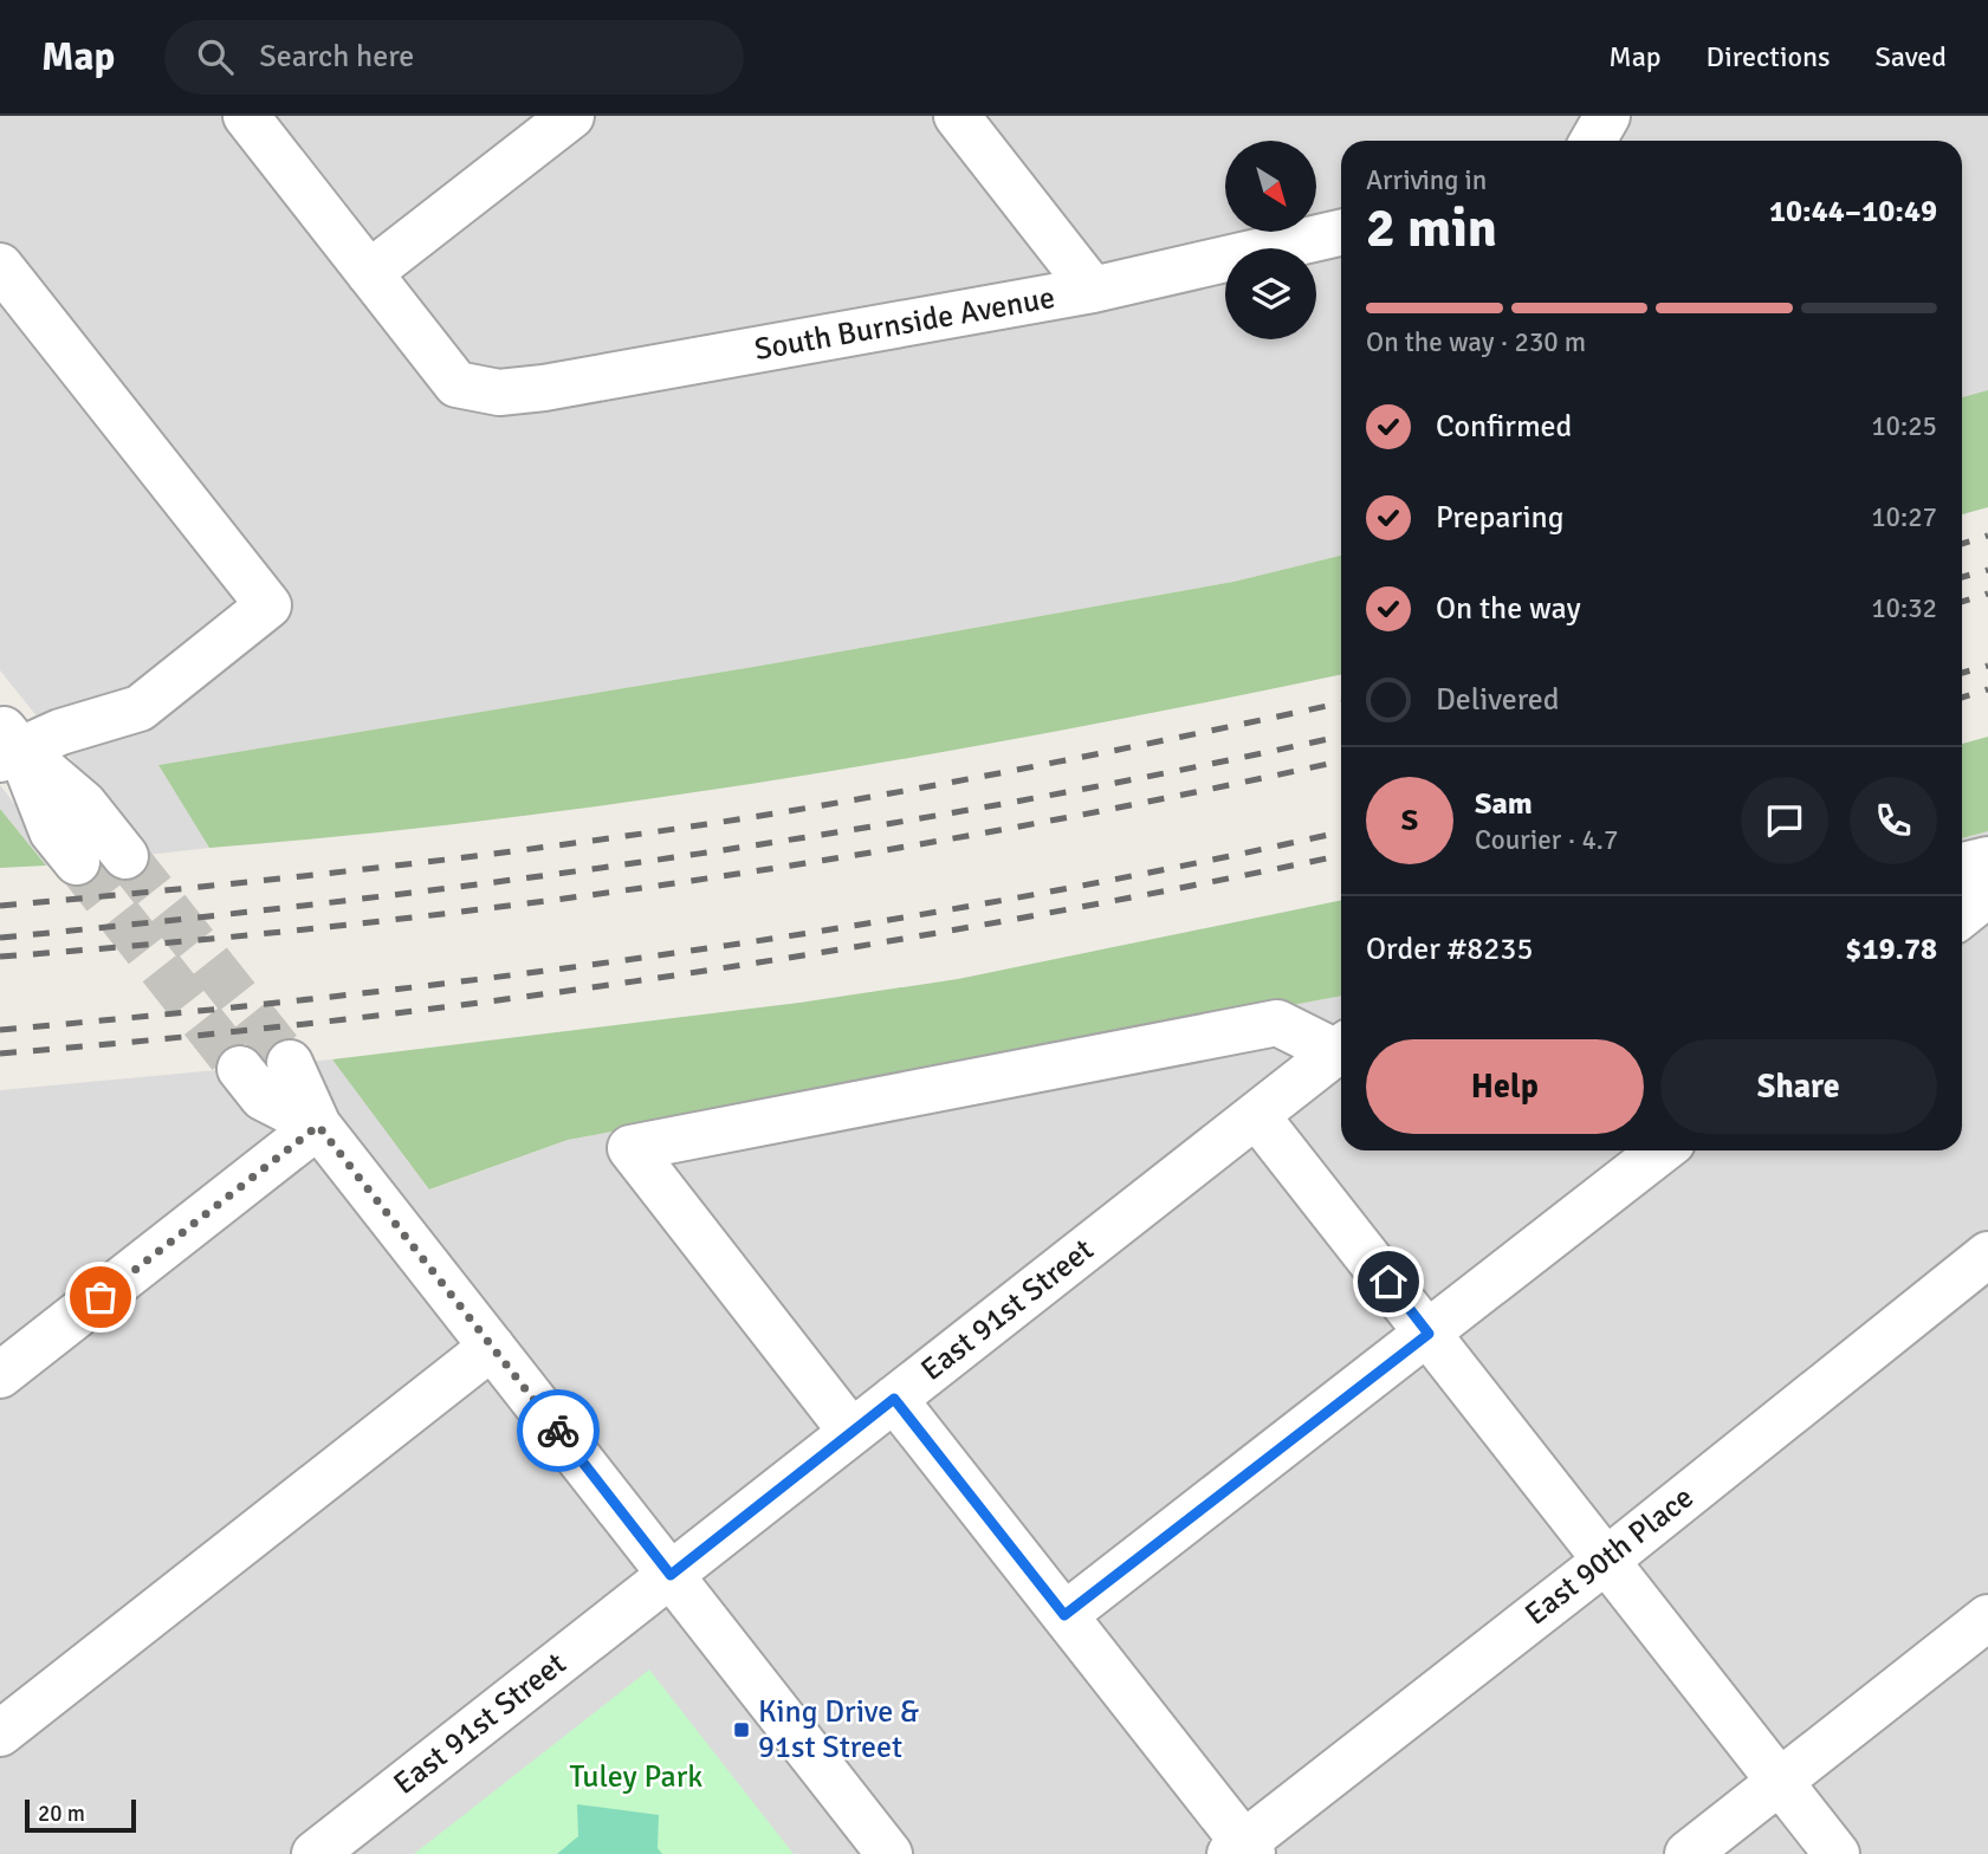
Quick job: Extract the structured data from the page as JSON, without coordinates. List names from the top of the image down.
{
  "streets": {
    "street": ["South Burnside Avenue", "East 91st Street", "East 90th Place"]
  },
  "parks": ["Tuley Park"],
  "places": {
    "transit": ["King Drive & 91st Street"]
  },
  "scale_bar": "20 m",
  "north": "bottom right",
  "page": {
    "header": "Map",
    "search": "Search here",
    "nav": ["Map", "Directions", "Saved"],
    "heading": ["2 min", "Arriving in", "10:44–10:49"],
    "panel": [
      "Sam",
      "Courier · 4.7",
      "Order #8235",
      "$19.78"
    ],
    "bar": "On the way · 230 m",
    "list": [
      ["Confirmed", "10:25"],
      ["Preparing", "10:27"],
      ["On the way", "10:32"],
      "Delivered"
    ],
    "round": "S",
    "buttons": ["Help", "Share"],
    "scale": "20 m"
  }
}
